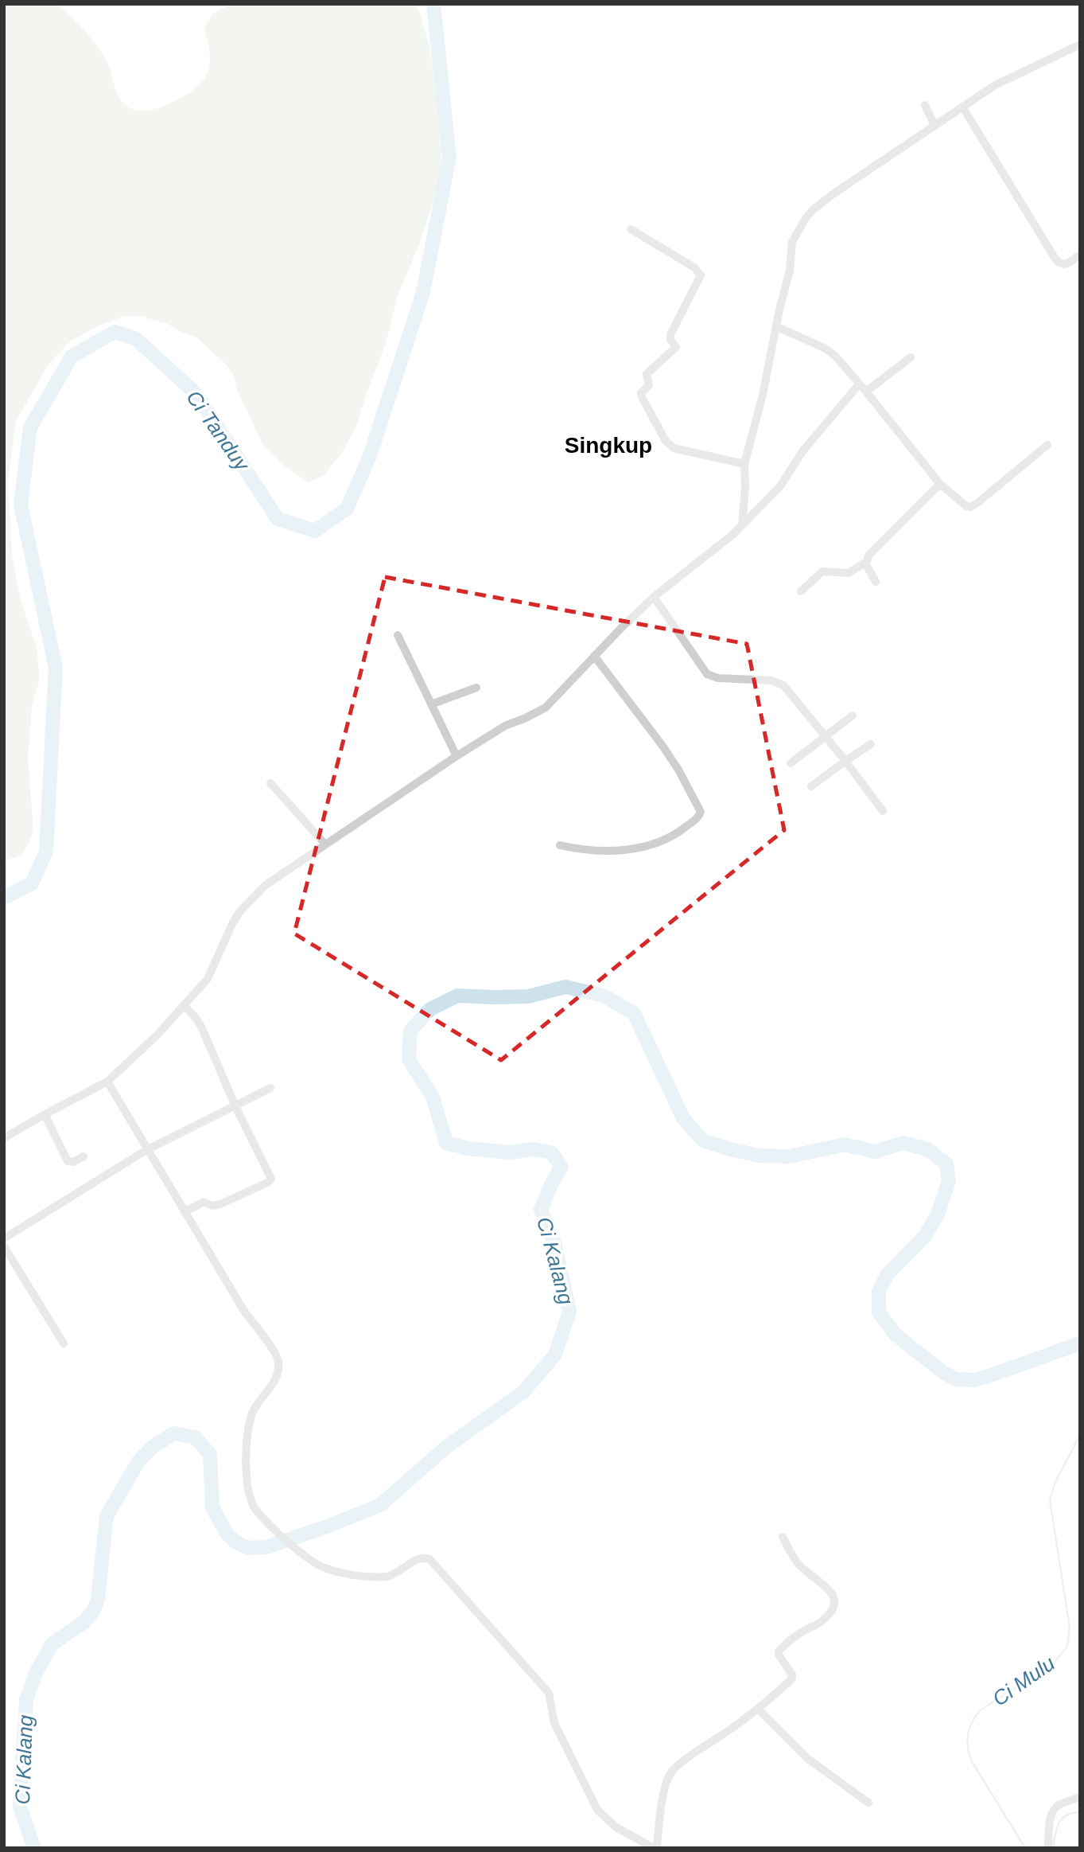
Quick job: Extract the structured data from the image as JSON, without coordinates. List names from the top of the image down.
{
  "districts": ["Singkup"],
  "water": ["Ci Tanduy", "Ci Kalang", "Ci Mulu"]
}
